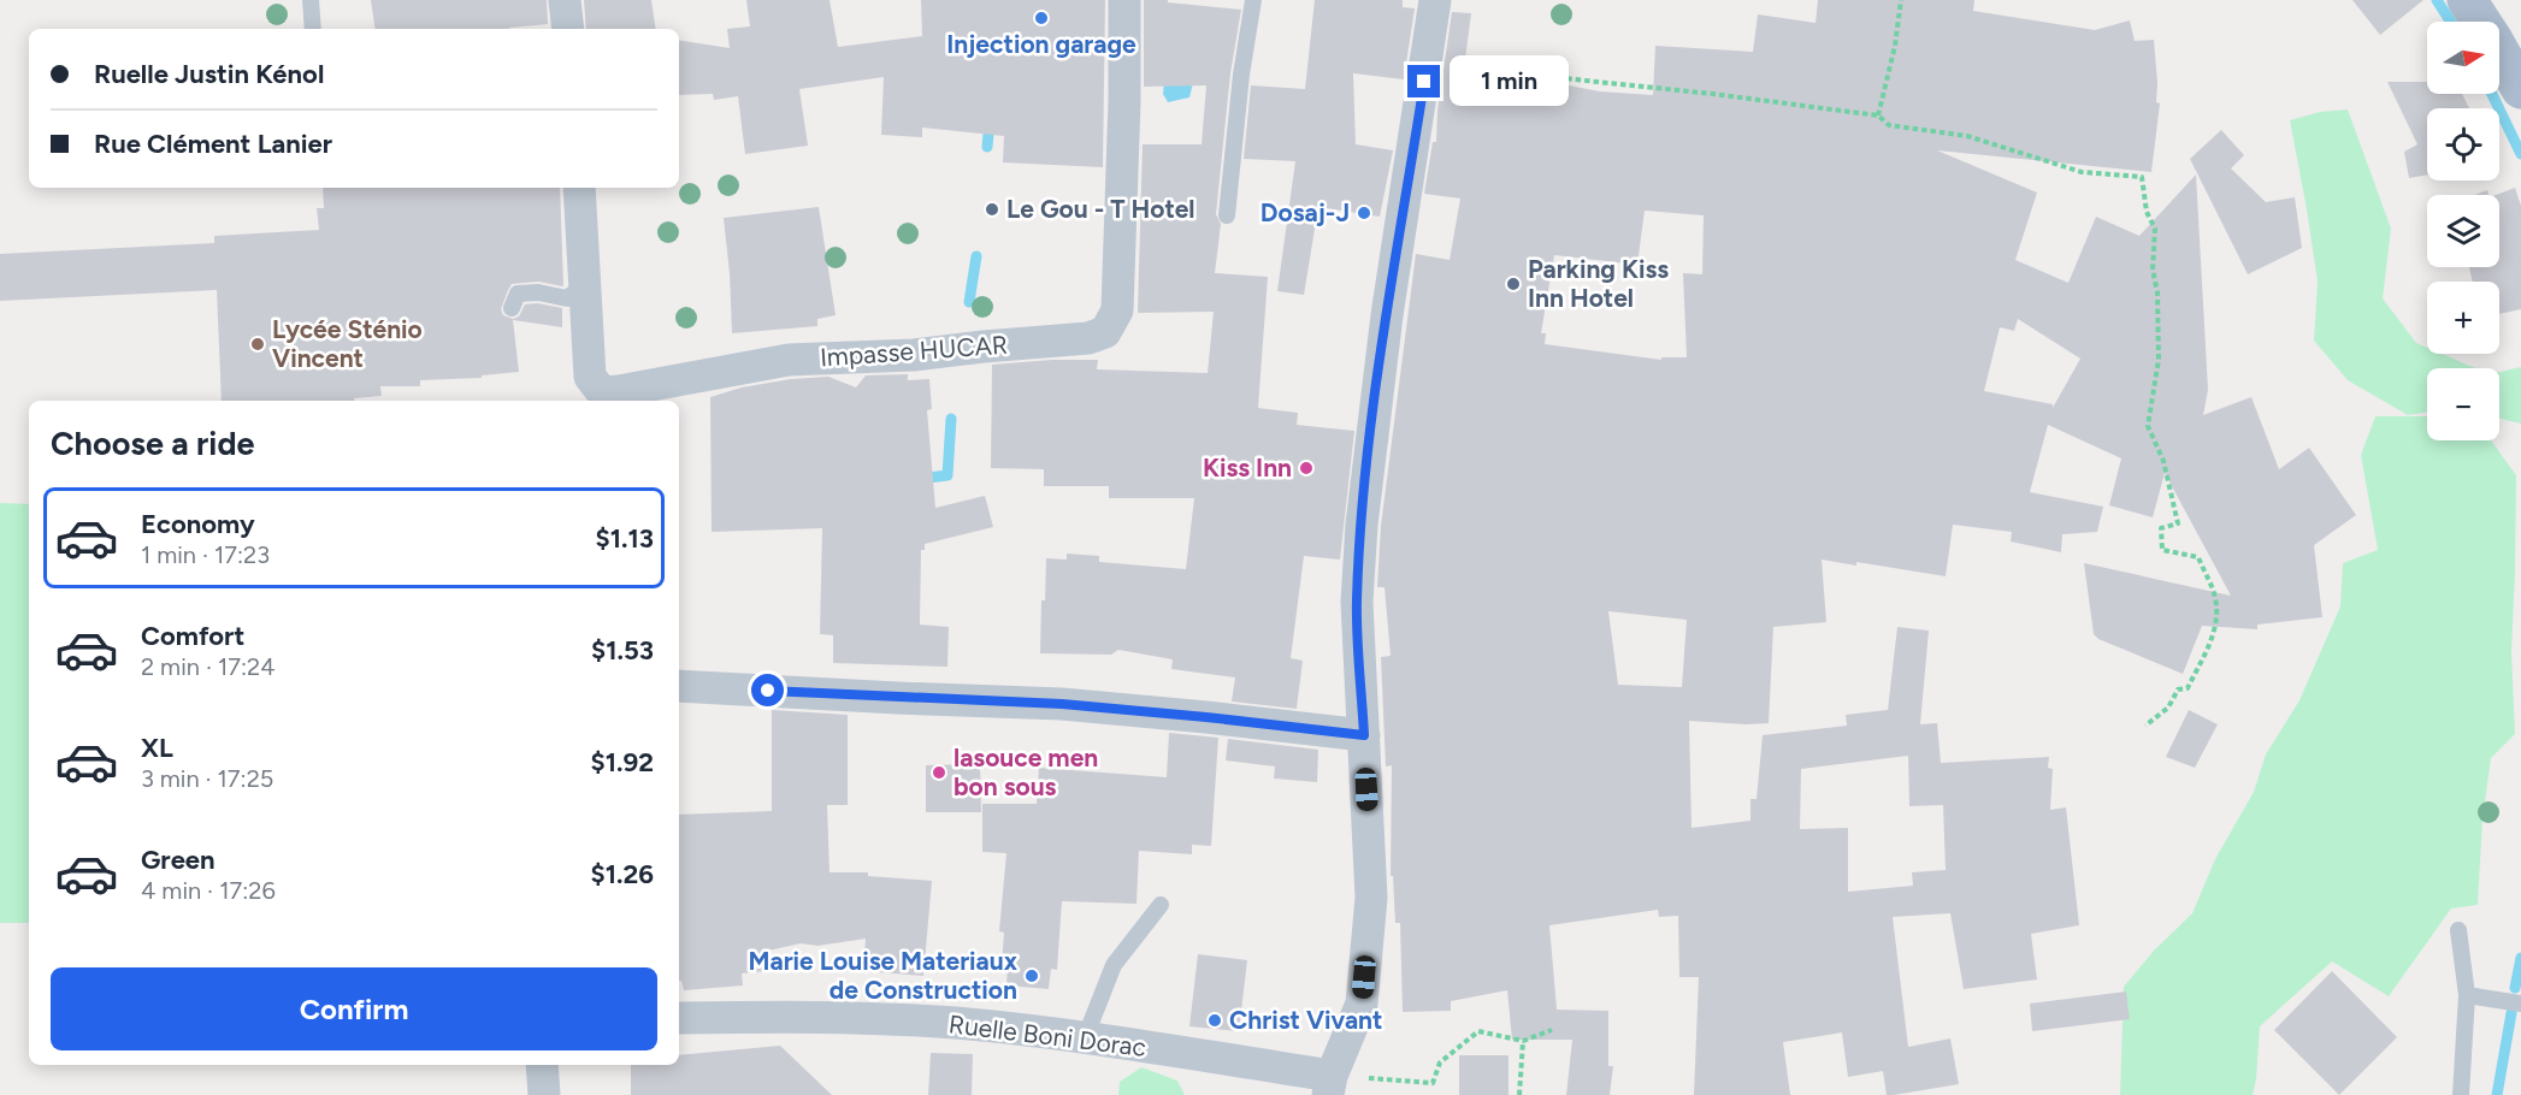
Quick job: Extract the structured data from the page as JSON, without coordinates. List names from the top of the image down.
{
  "streets": {
    "street": ["Impasse HUCAR", "Ruelle Boni Dorac"]
  },
  "places": [
    "Injection garage",
    "Le Gou - T Hotel",
    "Dosaj-J",
    "Parking Kiss Inn Hotel",
    "Lycée Sténio Vincent",
    "Kiss Inn",
    "lasouce men bon sous",
    "Marie Louise Materiaux de Construction",
    "Christ Vivant"
  ],
  "north": "right",
  "page": {
    "map_buttons": ["+", "−"],
    "banner": ["Ruelle Justin Kénol", "Rue Clément Lanier"],
    "bubble": "1 min",
    "heading": "Choose a ride",
    "list": [
      {
        "name": "Economy",
        "note": "1 min · 17:23",
        "value": "$1.13"
      },
      {
        "name": "Comfort",
        "note": "2 min · 17:24",
        "value": "$1.53"
      },
      {
        "name": "XL",
        "note": "3 min · 17:25",
        "value": "$1.92"
      },
      {
        "name": "Green",
        "note": "4 min · 17:26",
        "value": "$1.26"
      }
    ],
    "buttons": "Confirm"
  }
}
